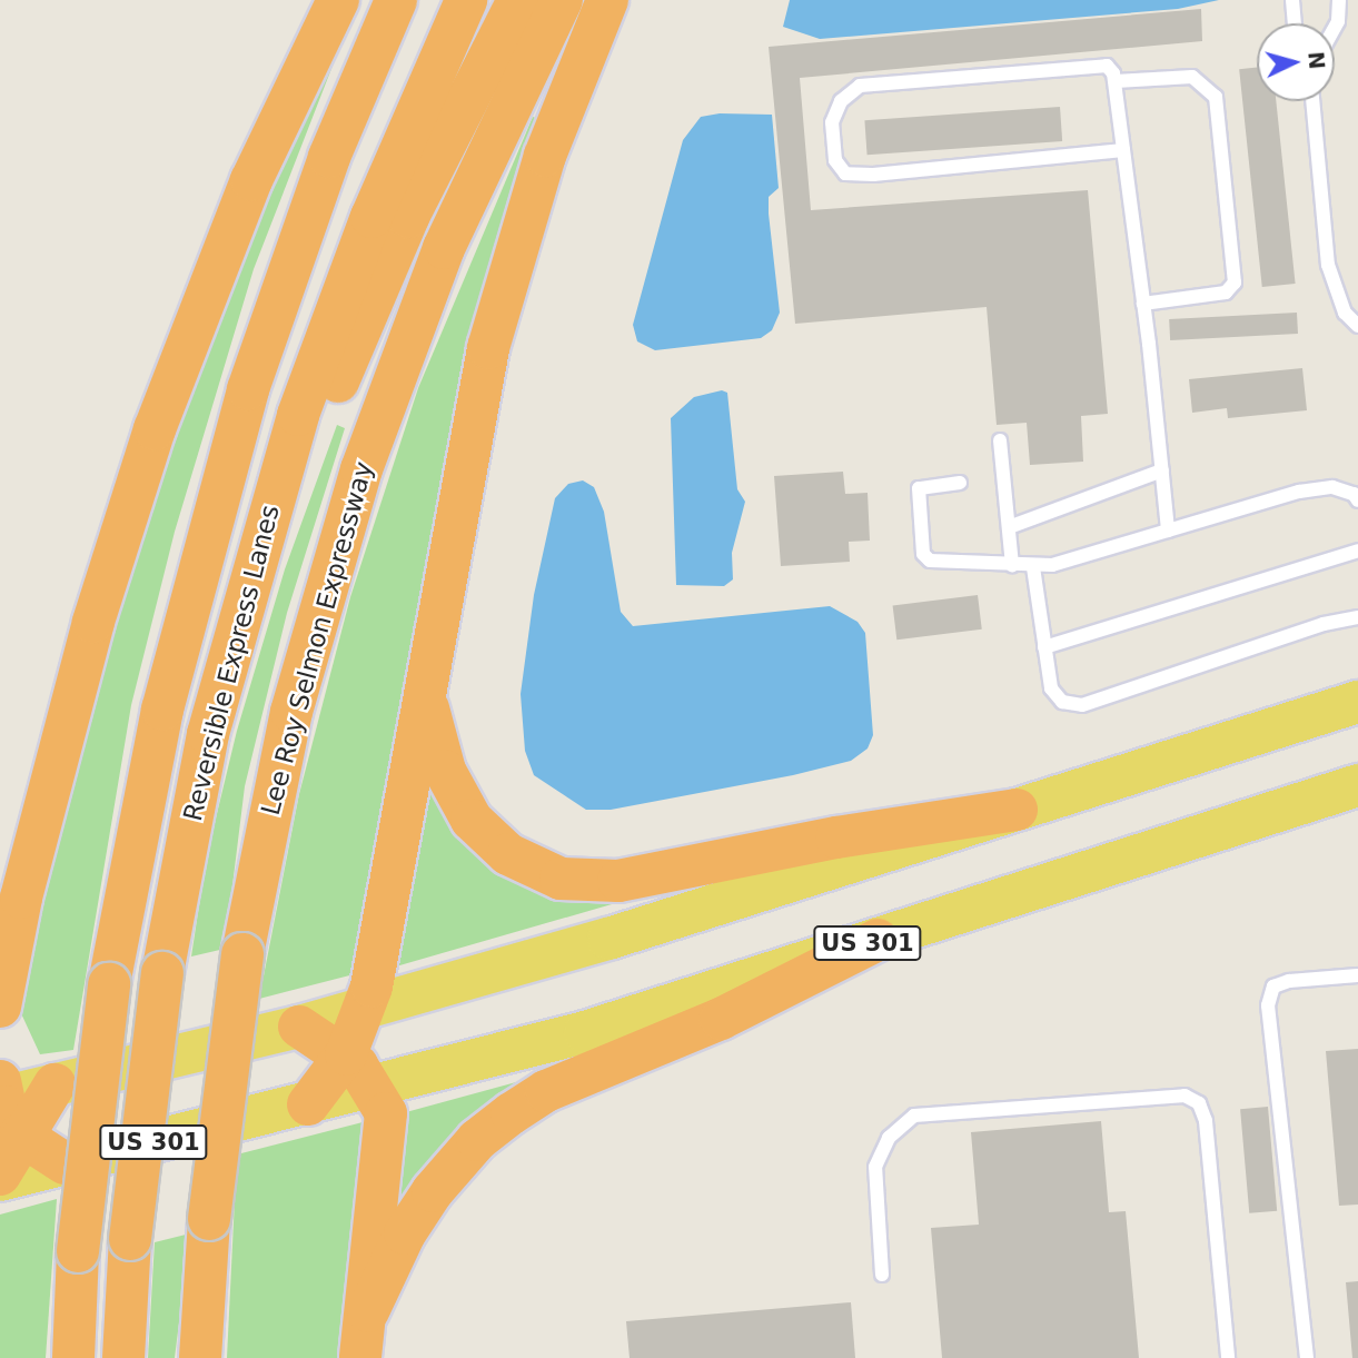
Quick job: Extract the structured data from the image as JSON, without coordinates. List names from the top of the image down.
{
  "streets": {
    "highway": ["Lee Roy Selmon Expressway", "Reversible Express Lanes"],
    "main road": ["US 301"]
  },
  "north": "right"
}
